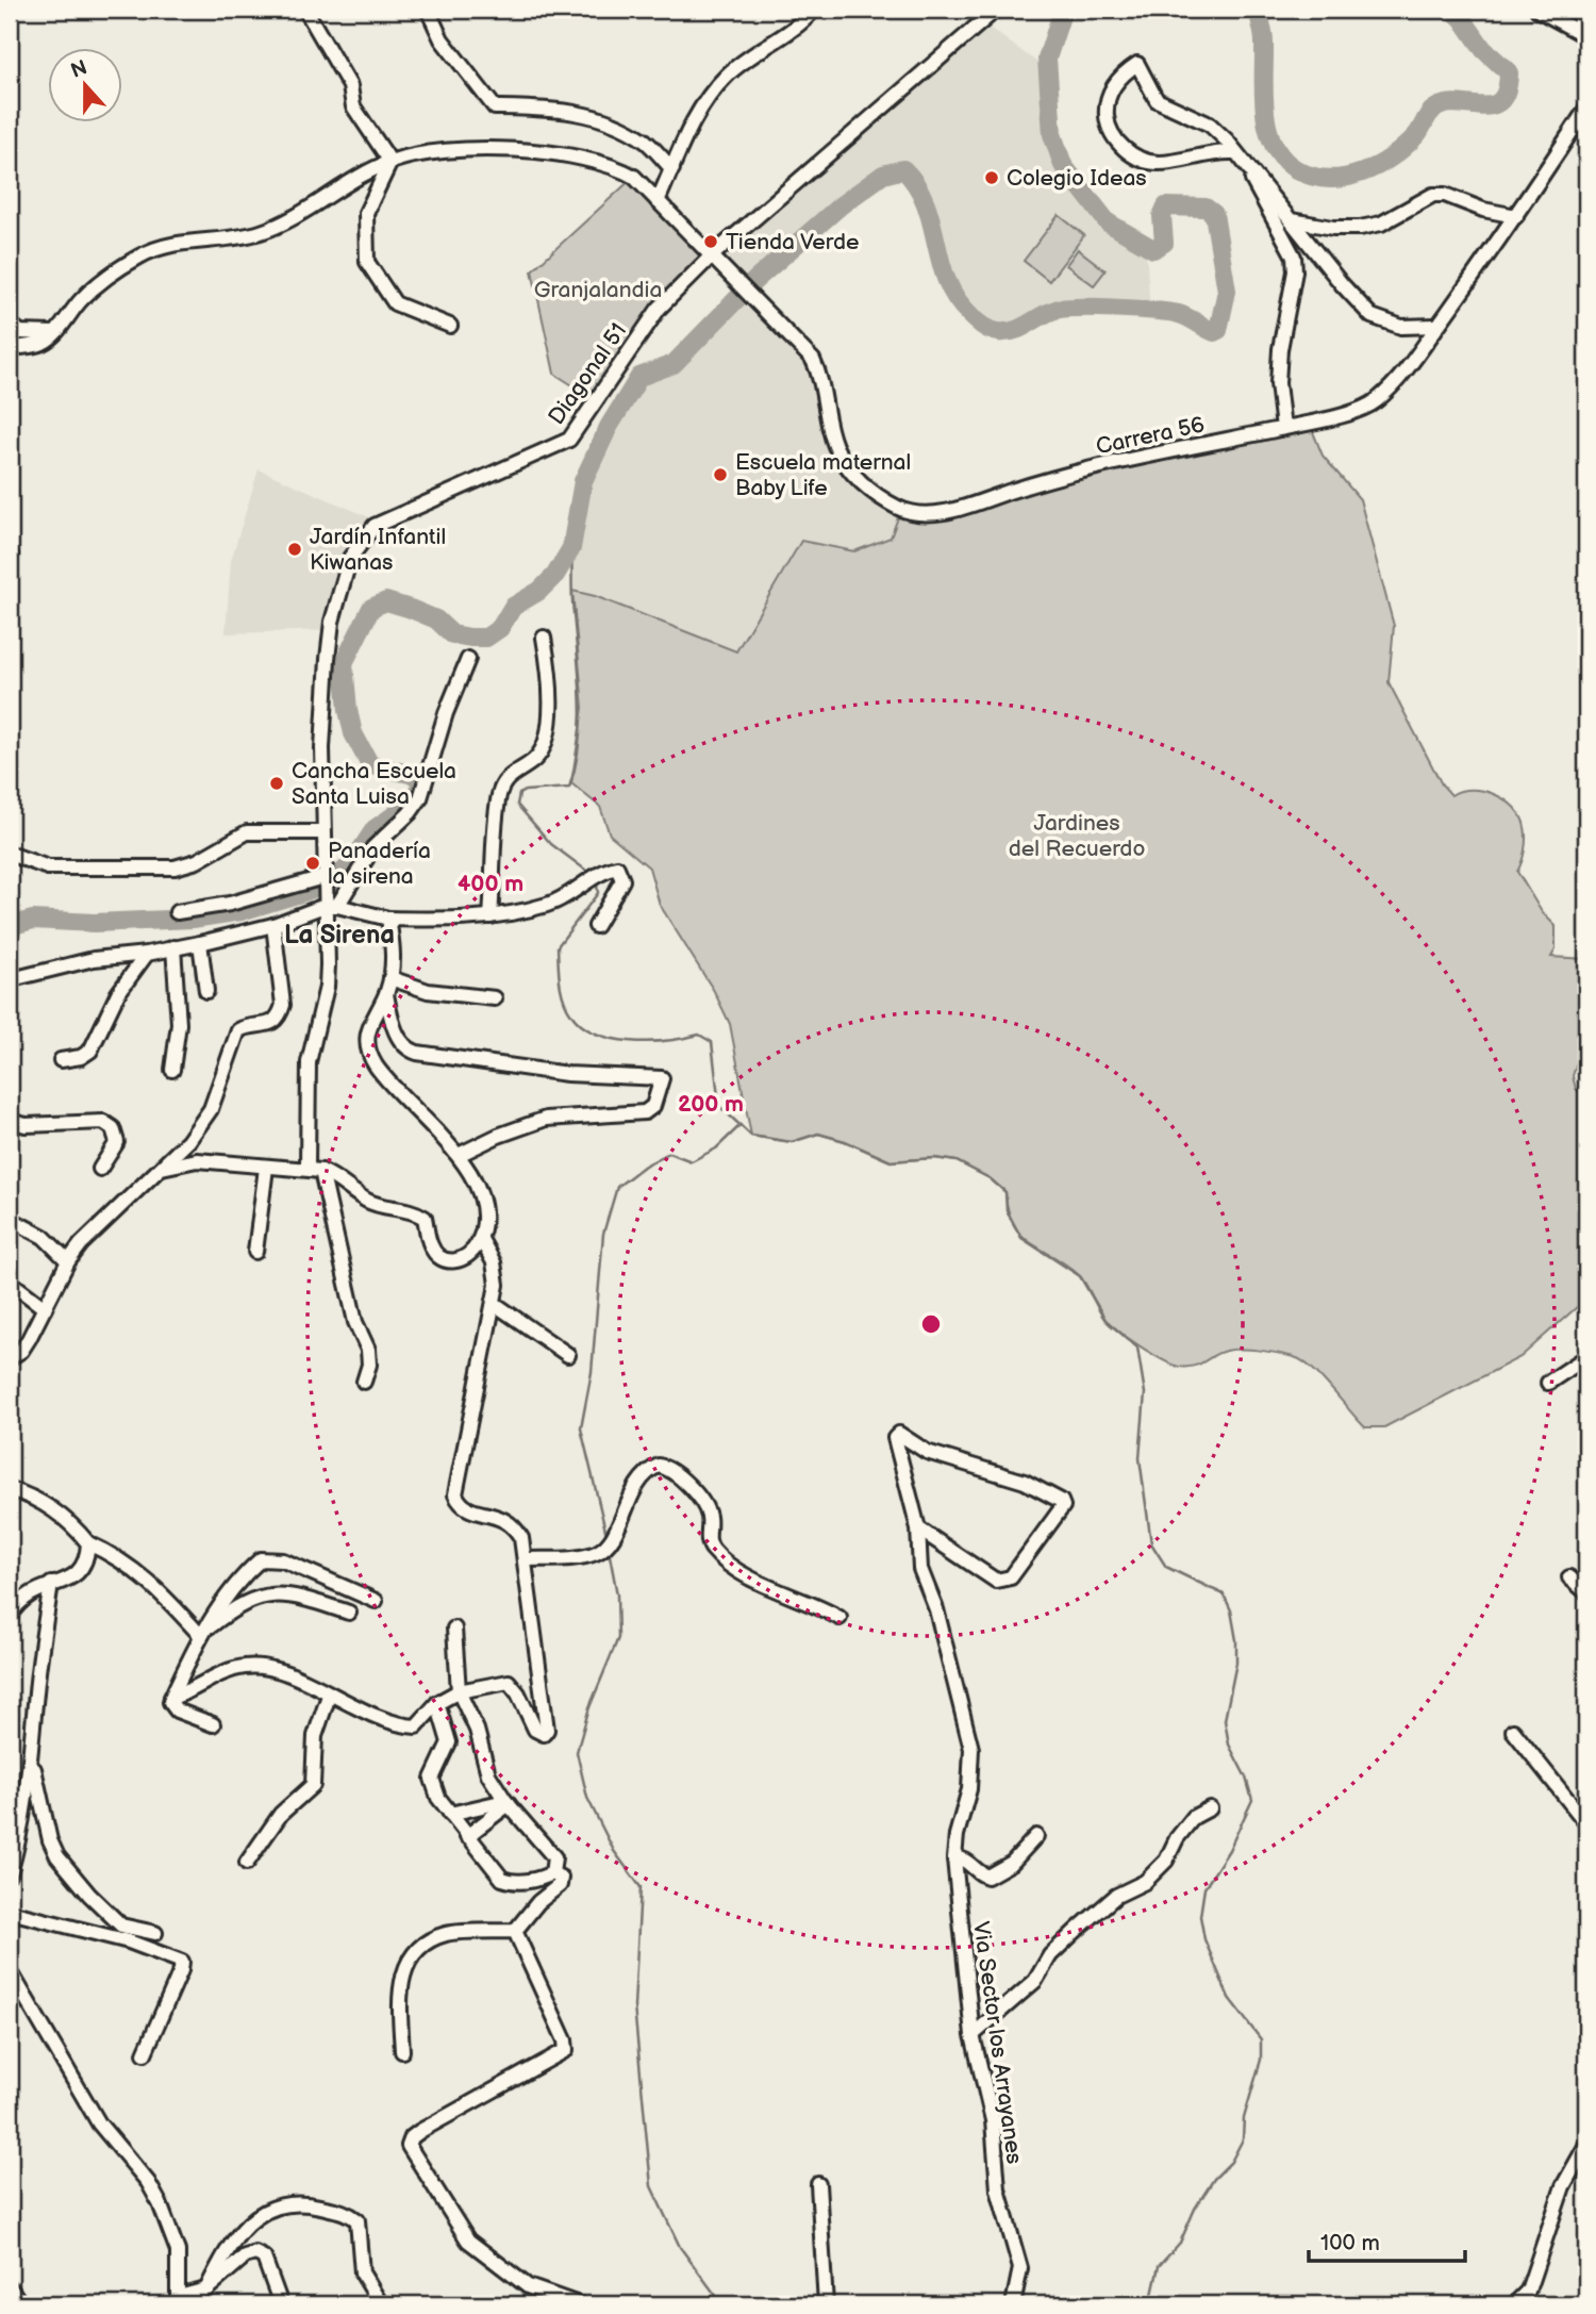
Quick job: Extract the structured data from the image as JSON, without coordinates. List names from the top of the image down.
{
  "streets": {
    "street": ["Diagonal 51", "Carrera 56", "Via Sector los Arrayanes"]
  },
  "crossings": [
    ["Diagonal 51", "Carrera 56"]
  ],
  "districts": ["La Sirena"],
  "parks": ["Granjalandia", "Jardines del Recuerdo"],
  "places": [
    "Colegio Ideas",
    "Tienda Verde",
    "Escuela maternal Baby Life",
    "Jardín Infantil Kiwanas",
    "Cancha Escuela Santa Luisa",
    "Panadería la sirena"
  ],
  "scale_bar": "100 m",
  "north": "top",
  "rings": ["400 m", "200 m"]
}
